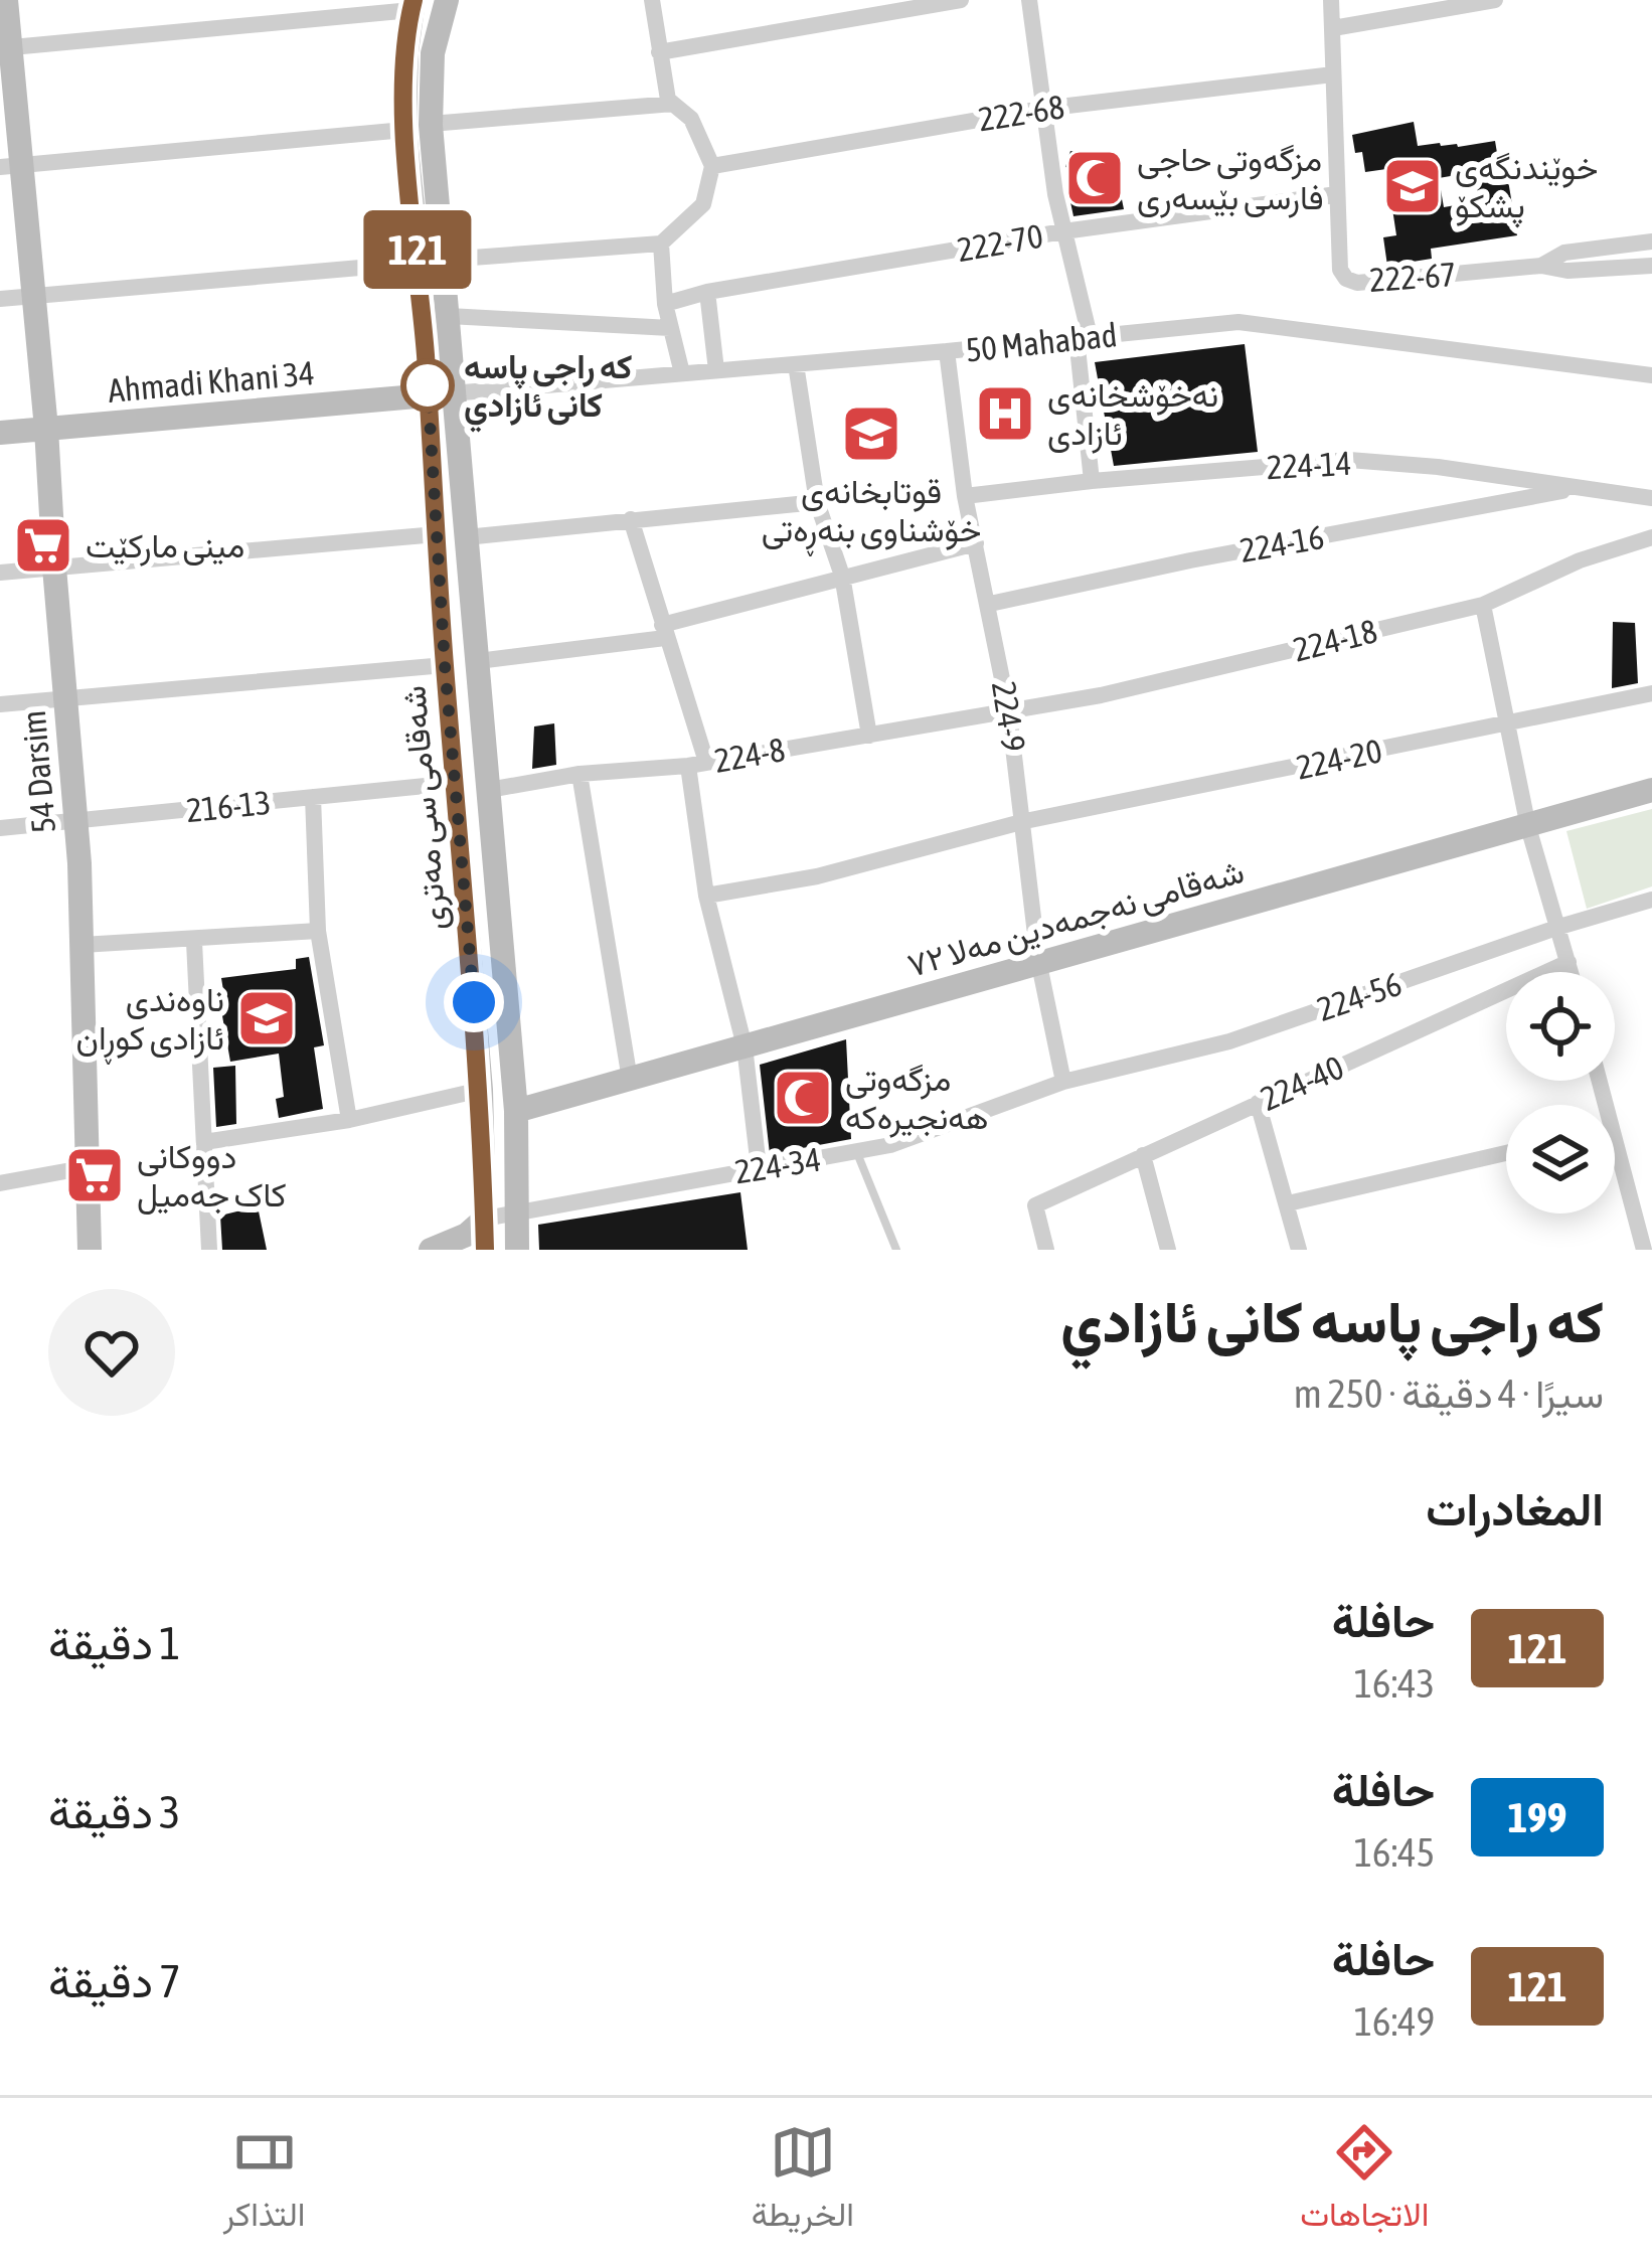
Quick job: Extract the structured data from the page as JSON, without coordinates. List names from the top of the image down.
{
  "streets": {
    "main road": [
      "Ahmadi Khani 34",
      "54 Darsim",
      "شەقامی سی مەتری",
      "شەقامی نەجمەدین مەلا ٧٢"
    ],
    "street": [
      "222-68",
      "222-70",
      "222-67",
      "50 Mahabad",
      "224-14",
      "224-16",
      "224-18",
      "224-9",
      "224-8",
      "224-20",
      "216-13",
      "224-56",
      "224-40",
      "224-34"
    ]
  },
  "crossings": [
    ["222-68", "222-67"],
    ["222-70", "222-67"],
    ["50 Mahabad", "Ahmadi Khani 34"],
    ["50 Mahabad", "224-9"],
    ["50 Mahabad", "شەقامی سی مەتری"],
    ["Ahmadi Khani 34", "54 Darsim"],
    ["Ahmadi Khani 34", "شەقامی سی مەتری"],
    ["224-14", "224-16"],
    ["224-14", "224-9"],
    ["224-16", "224-9"],
    ["224-18", "224-9"],
    ["224-18", "224-8"],
    ["224-9", "224-8"],
    ["224-9", "224-20"],
    ["224-9", "شەقامی نەجمەدین مەلا ٧٢"],
    ["224-9", "224-56"],
    ["224-9", "224-34"],
    ["224-8", "شەقامی سی مەتری"],
    ["54 Darsim", "216-13"],
    ["216-13", "شەقامی سی مەتری"],
    ["شەقامی سی مەتری", "شەقامی نەجمەدین مەلا ٧٢"],
    ["شەقامی سی مەتری", "224-34"],
    ["224-56", "224-34"]
  ],
  "places": {
    "mosque": ["مزگەوتی حاجی فارسی بێسەری", "مزگەوتی ھەنجیرەکە"],
    "school or university": ["خوێندنگەی پشکۆ", "قوتابخانەی خۆشناوی بنەڕەتی", "ناوەندی ئازادی کوڕان"],
    "other": ["كه راجى پاسه كانى ئازادي"],
    "hospital": ["نەخۆشخانەی ئازادی"],
    "supermarket": ["مینی ماركێت", "دووکانی کاک جەمیل"]
  },
  "lines": ["bus line 121"],
  "page": {
    "on_map": "121",
    "heading": [
      ["كه راجى پاسه كانى ئازادي", "سيرًا · 4 دقيقة · 250 m"],
      "المغادرات"
    ],
    "list": [
      {
        "mark": "121",
        "name": "حافلة",
        "note": "16:43",
        "value": "1 دقيقة"
      },
      {
        "mark": "199",
        "name": "حافلة",
        "note": "16:45",
        "value": "3 دقيقة"
      },
      {
        "mark": "121",
        "name": "حافلة",
        "note": "16:49",
        "value": "7 دقيقة"
      }
    ],
    "tabs": ["الاتجاهات", "الخريطة", "التذاكر"]
  }
}
